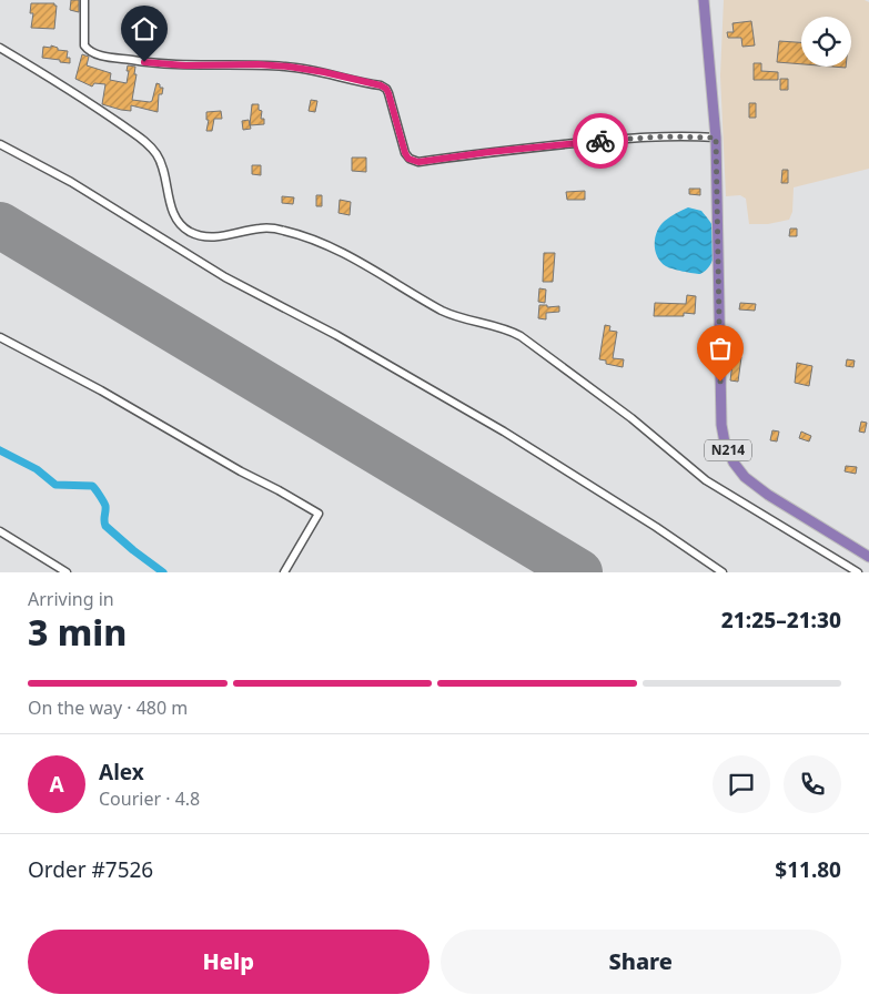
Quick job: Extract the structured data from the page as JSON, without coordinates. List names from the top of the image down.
{
  "streets": {
    "highway": ["N214"]
  },
  "page": {
    "heading": ["3 min", "Arriving in", "21:25–21:30"],
    "panel": [
      "Alex",
      "Courier · 4.8",
      "Order #7526",
      "$11.80"
    ],
    "bar": "On the way · 480 m",
    "round": "A",
    "buttons": ["Help", "Share"]
  }
}
